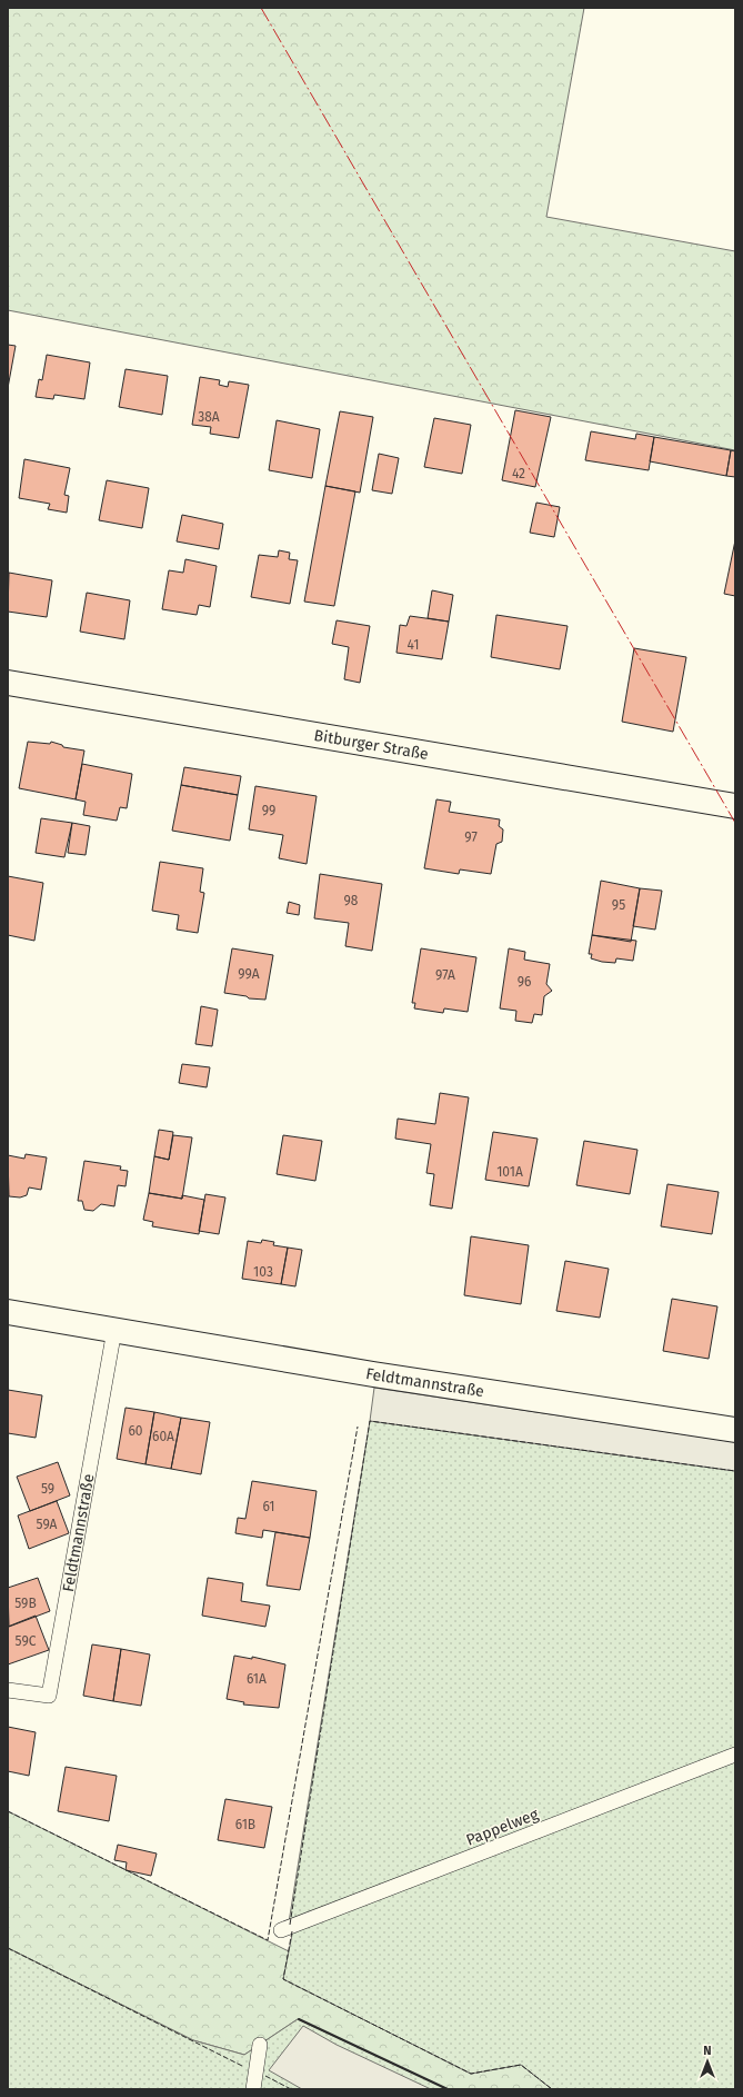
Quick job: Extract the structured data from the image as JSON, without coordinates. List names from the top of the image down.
{
  "streets": {
    "street": ["Bitburger Straße", "Feldtmannstraße"],
    "lane": ["Pappelweg"]
  },
  "house_numbers": [
    "38A",
    "42",
    "41",
    "99",
    "97",
    "98",
    "95",
    "99A",
    "97A",
    "96",
    "101A",
    "103",
    "60",
    "60A",
    "59",
    "61",
    "59A",
    "59B",
    "59C",
    "61A",
    "61B"
  ],
  "north": "top"
}
